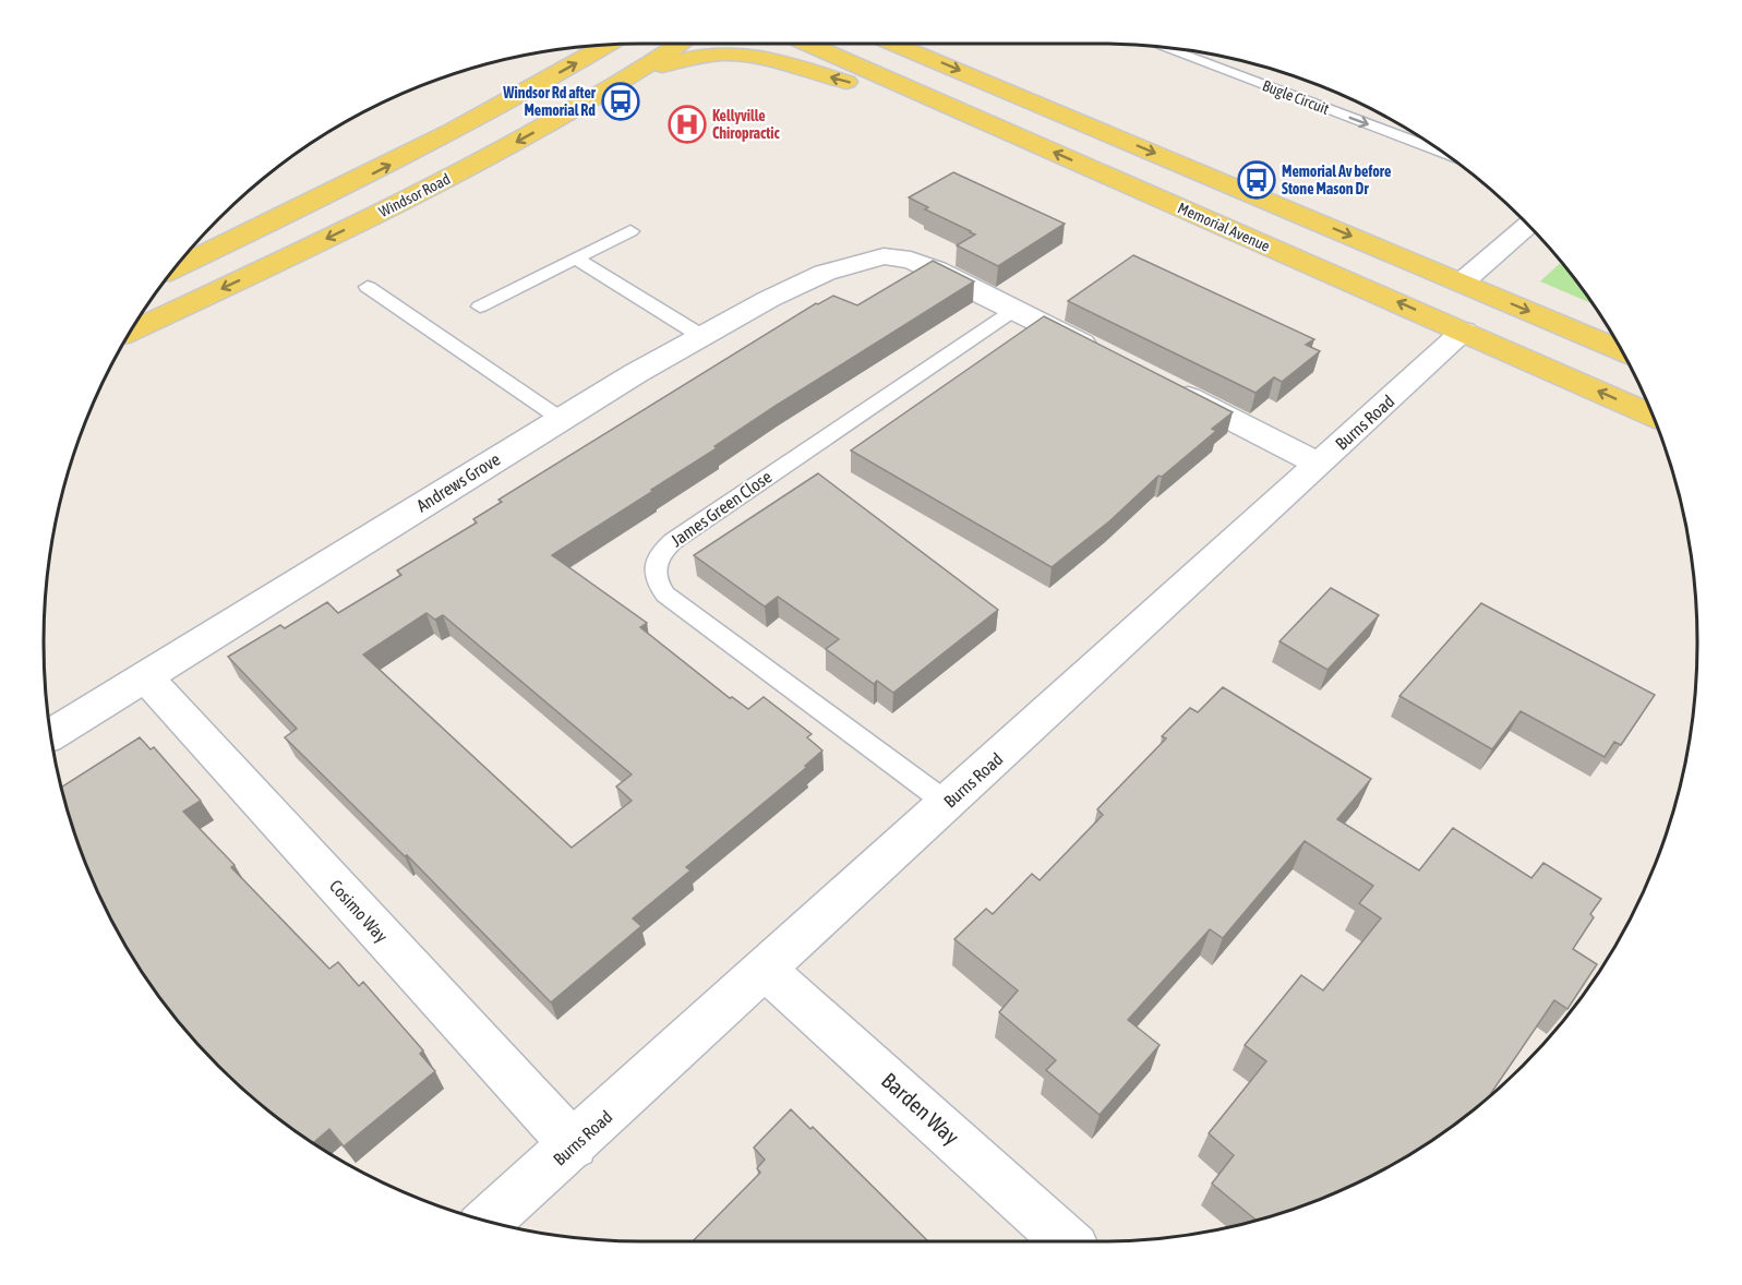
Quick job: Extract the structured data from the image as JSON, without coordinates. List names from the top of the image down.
{
  "streets": {
    "main road": ["Windsor Road", "Memorial Avenue"],
    "street": [
      "Burns Road",
      "Andrews Grove",
      "Cosimo Way",
      "Barden Way"
    ],
    "lane": ["Bugle Circuit", "James Green Close"]
  },
  "crossings": [
    ["Memorial Avenue", "Burns Road"],
    ["Burns Road", "James Green Close"],
    ["Burns Road", "Cosimo Way"],
    ["Burns Road", "Barden Way"],
    ["Andrews Grove", "James Green Close"],
    ["Andrews Grove", "Cosimo Way"]
  ],
  "one_way": ["Bugle Circuit"],
  "places": {
    "bus stop": ["Windsor Rd after Memorial Rd", "Memorial Av before Stone Mason Dr"],
    "hospital": ["Kellyville Chiropractic"]
  }
}
